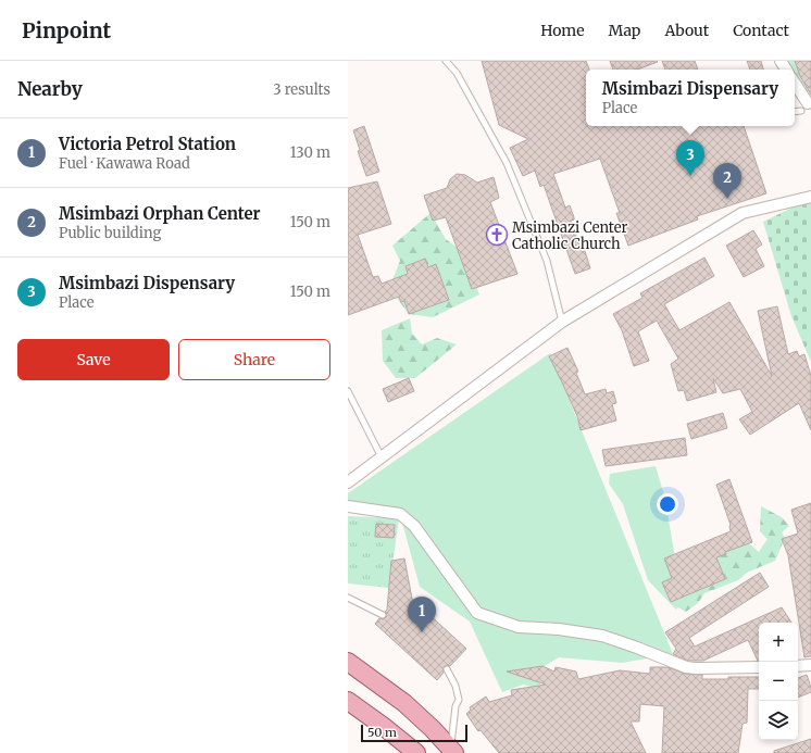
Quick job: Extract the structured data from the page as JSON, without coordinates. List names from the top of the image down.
{
  "places": {
    "church": ["Msimbazi Center Catholic Church"]
  },
  "scale_bar": "50 m",
  "page": {
    "header": "Pinpoint",
    "nav": [
      "Home",
      "Map",
      "About",
      "Contact"
    ],
    "heading": ["Nearby", "3 results"],
    "popup": ["Msimbazi Dispensary", "Place"],
    "list": [
      {
        "mark": "1",
        "name": "Victoria Petrol Station",
        "note": "Fuel · Kawawa Road",
        "value": "130 m"
      },
      {
        "mark": "2",
        "name": "Msimbazi Orphan Center",
        "note": "Public building",
        "value": "150 m"
      },
      {
        "mark": "3",
        "name": "Msimbazi Dispensary",
        "note": "Place",
        "value": "150 m"
      }
    ],
    "pins": ["3", "2", "1"],
    "buttons": ["Save", "Share"],
    "map_buttons": ["+", "−"],
    "scale": "50 m"
  }
}
